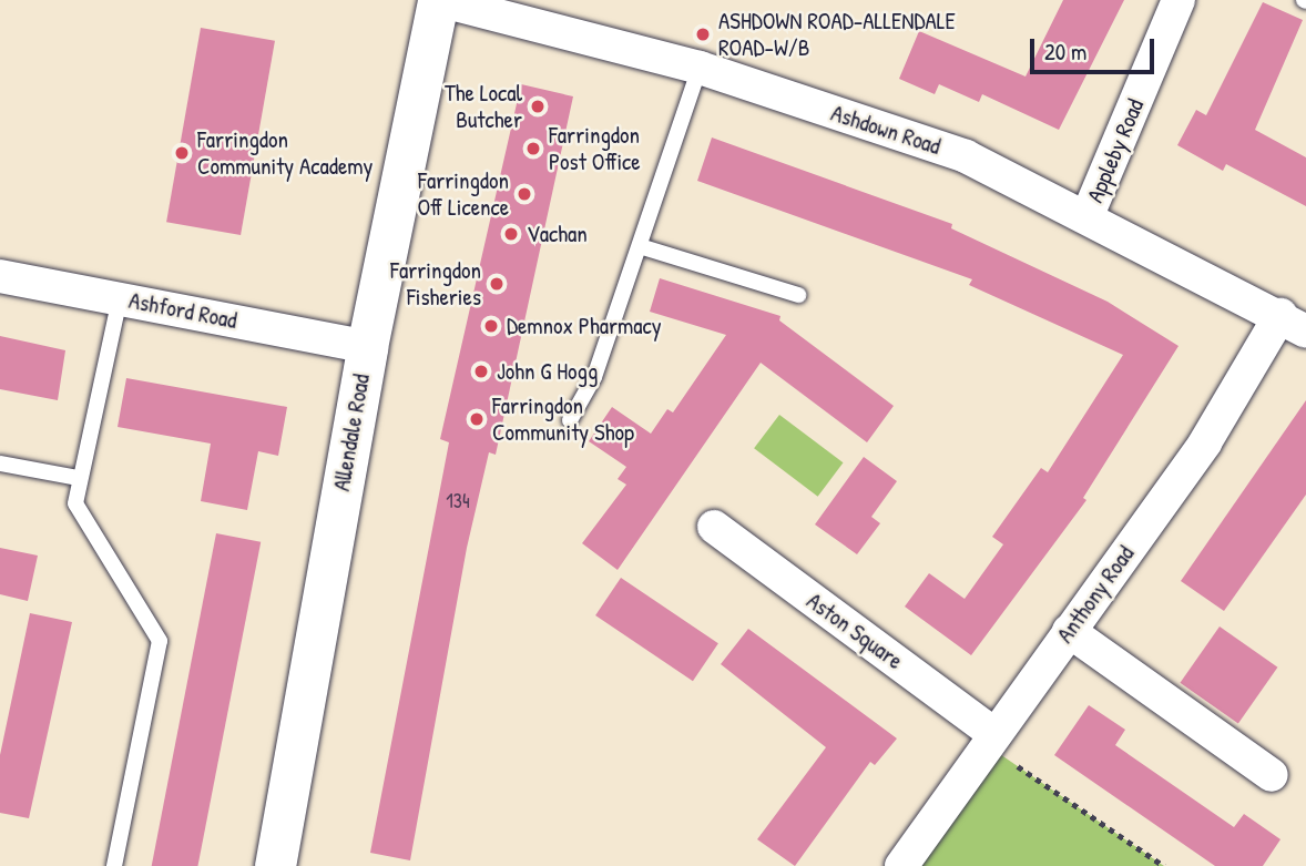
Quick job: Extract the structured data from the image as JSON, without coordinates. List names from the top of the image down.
{
  "streets": {
    "street": [
      "Ashdown Road",
      "Appleby Road",
      "Ashford Road",
      "Allendale Road",
      "Anthony Road",
      "Aston Square"
    ]
  },
  "crossings": [
    ["Ashdown Road", "Appleby Road"],
    ["Ashdown Road", "Allendale Road"],
    ["Ashdown Road", "Anthony Road"],
    ["Ashford Road", "Allendale Road"],
    ["Anthony Road", "Aston Square"]
  ],
  "places": [
    "ASHDOWN ROAD-ALLENDALE ROAD-W/B",
    "The Local Butcher",
    "Farringdon Post Office",
    "Farringdon Community Academy",
    "Farringdon Off Licence",
    "Vachan",
    "Farringdon Fisheries",
    "Demnox Pharmacy",
    "John G Hogg",
    "Farringdon Community Shop"
  ],
  "house_numbers": ["134"],
  "scale_bar": "20 m"
}
